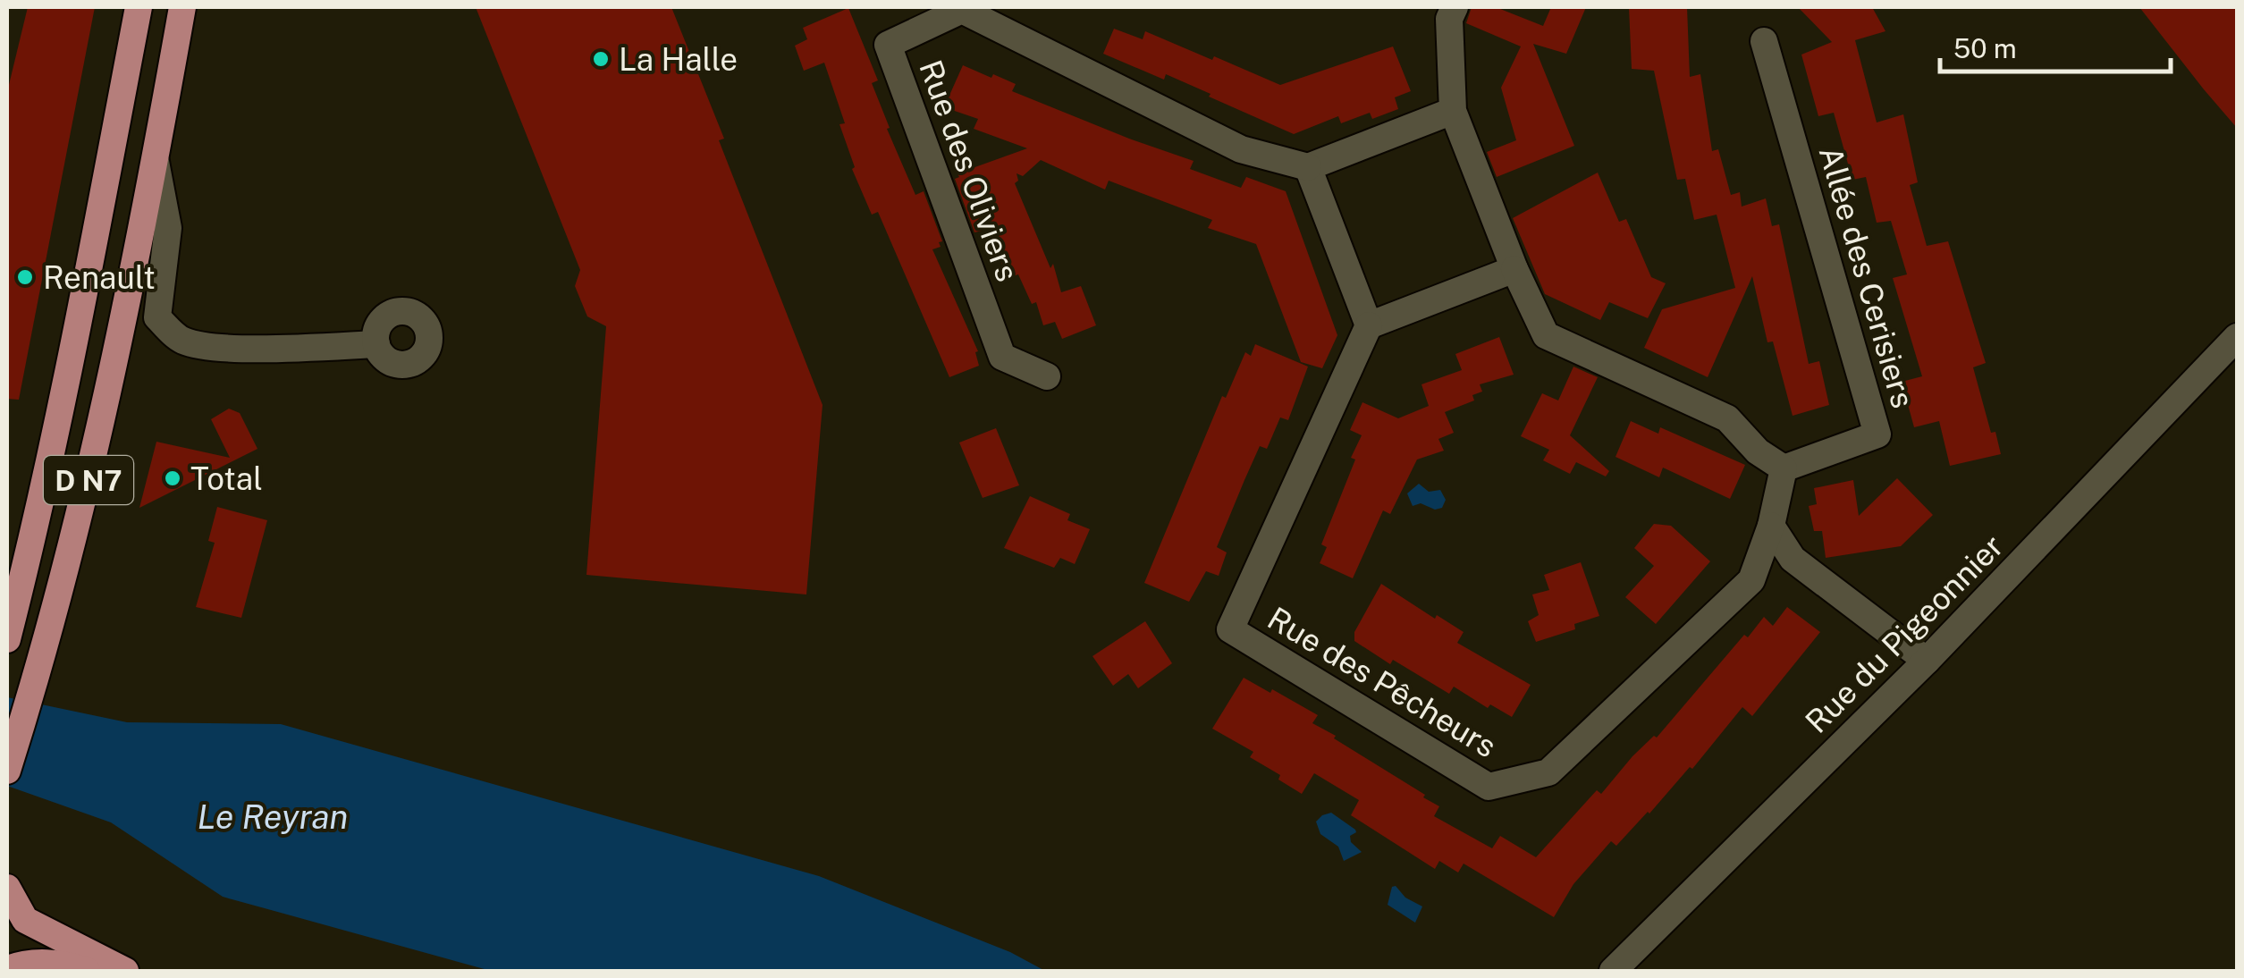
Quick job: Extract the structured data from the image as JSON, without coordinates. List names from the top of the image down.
{
  "streets": {
    "main road": ["D N7"],
    "street": [
      "Rue des Oliviers",
      "Allée des Cerisiers",
      "Rue du Pigeonnier",
      "Rue des Pêcheurs"
    ]
  },
  "water": ["Le Reyran"],
  "places": ["La Halle", "Renault", "Total"],
  "scale_bar": "50 m"
}
